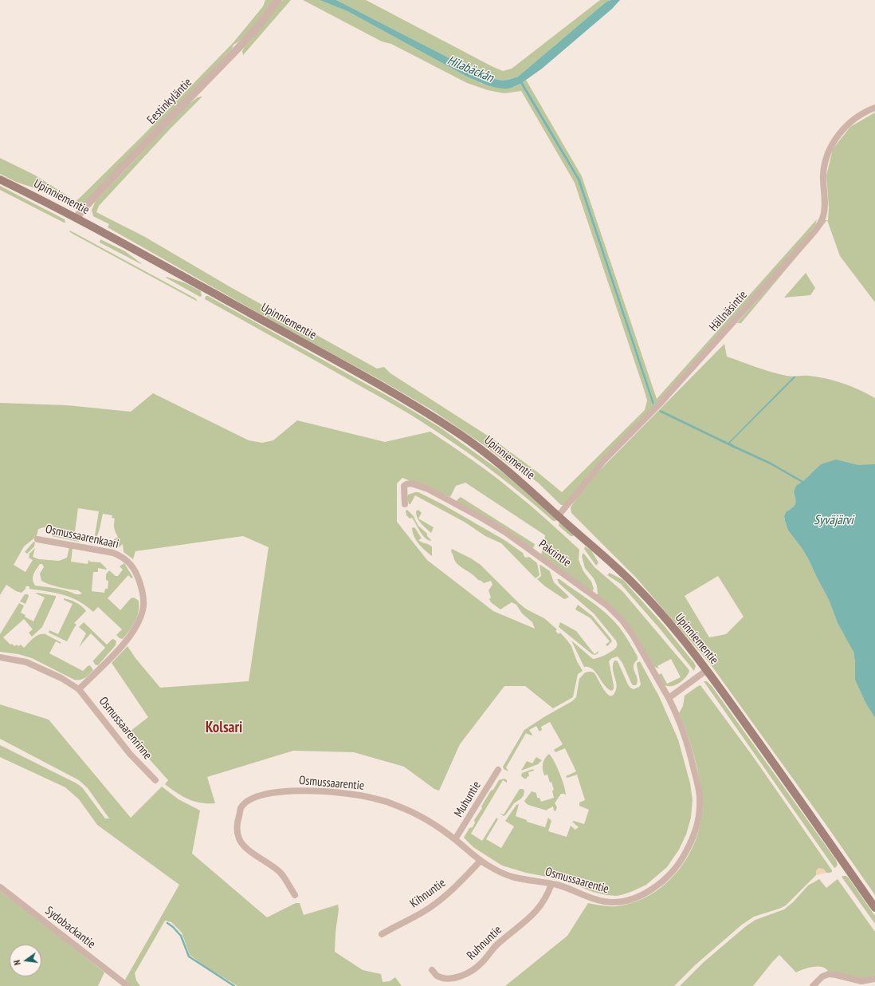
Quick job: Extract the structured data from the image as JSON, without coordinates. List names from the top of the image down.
{
  "streets": {
    "main road": ["Upinniementie"],
    "street": [
      "Eestinkyläntie",
      "Hällnäsintie",
      "Osmussaarenkaari",
      "Pakrintie",
      "Osmussaarenrinne",
      "Osmussaarentie",
      "Muhuntie",
      "Kihnuntie",
      "Sydobackantie",
      "Ruhnuntie"
    ]
  },
  "crossings": [
    ["Eestinkyläntie", "Upinniementie"],
    ["Upinniementie", "Hällnäsintie"],
    ["Osmussaarenkaari", "Osmussaarenrinne"],
    ["Pakrintie", "Osmussaarentie"],
    ["Osmussaarentie", "Muhuntie"],
    ["Osmussaarentie", "Kihnuntie"],
    ["Osmussaarentie", "Ruhnuntie"]
  ],
  "districts": ["Kolsari"],
  "water": ["Hilabäckån", "Syväjärvi"],
  "north": "left"
}
